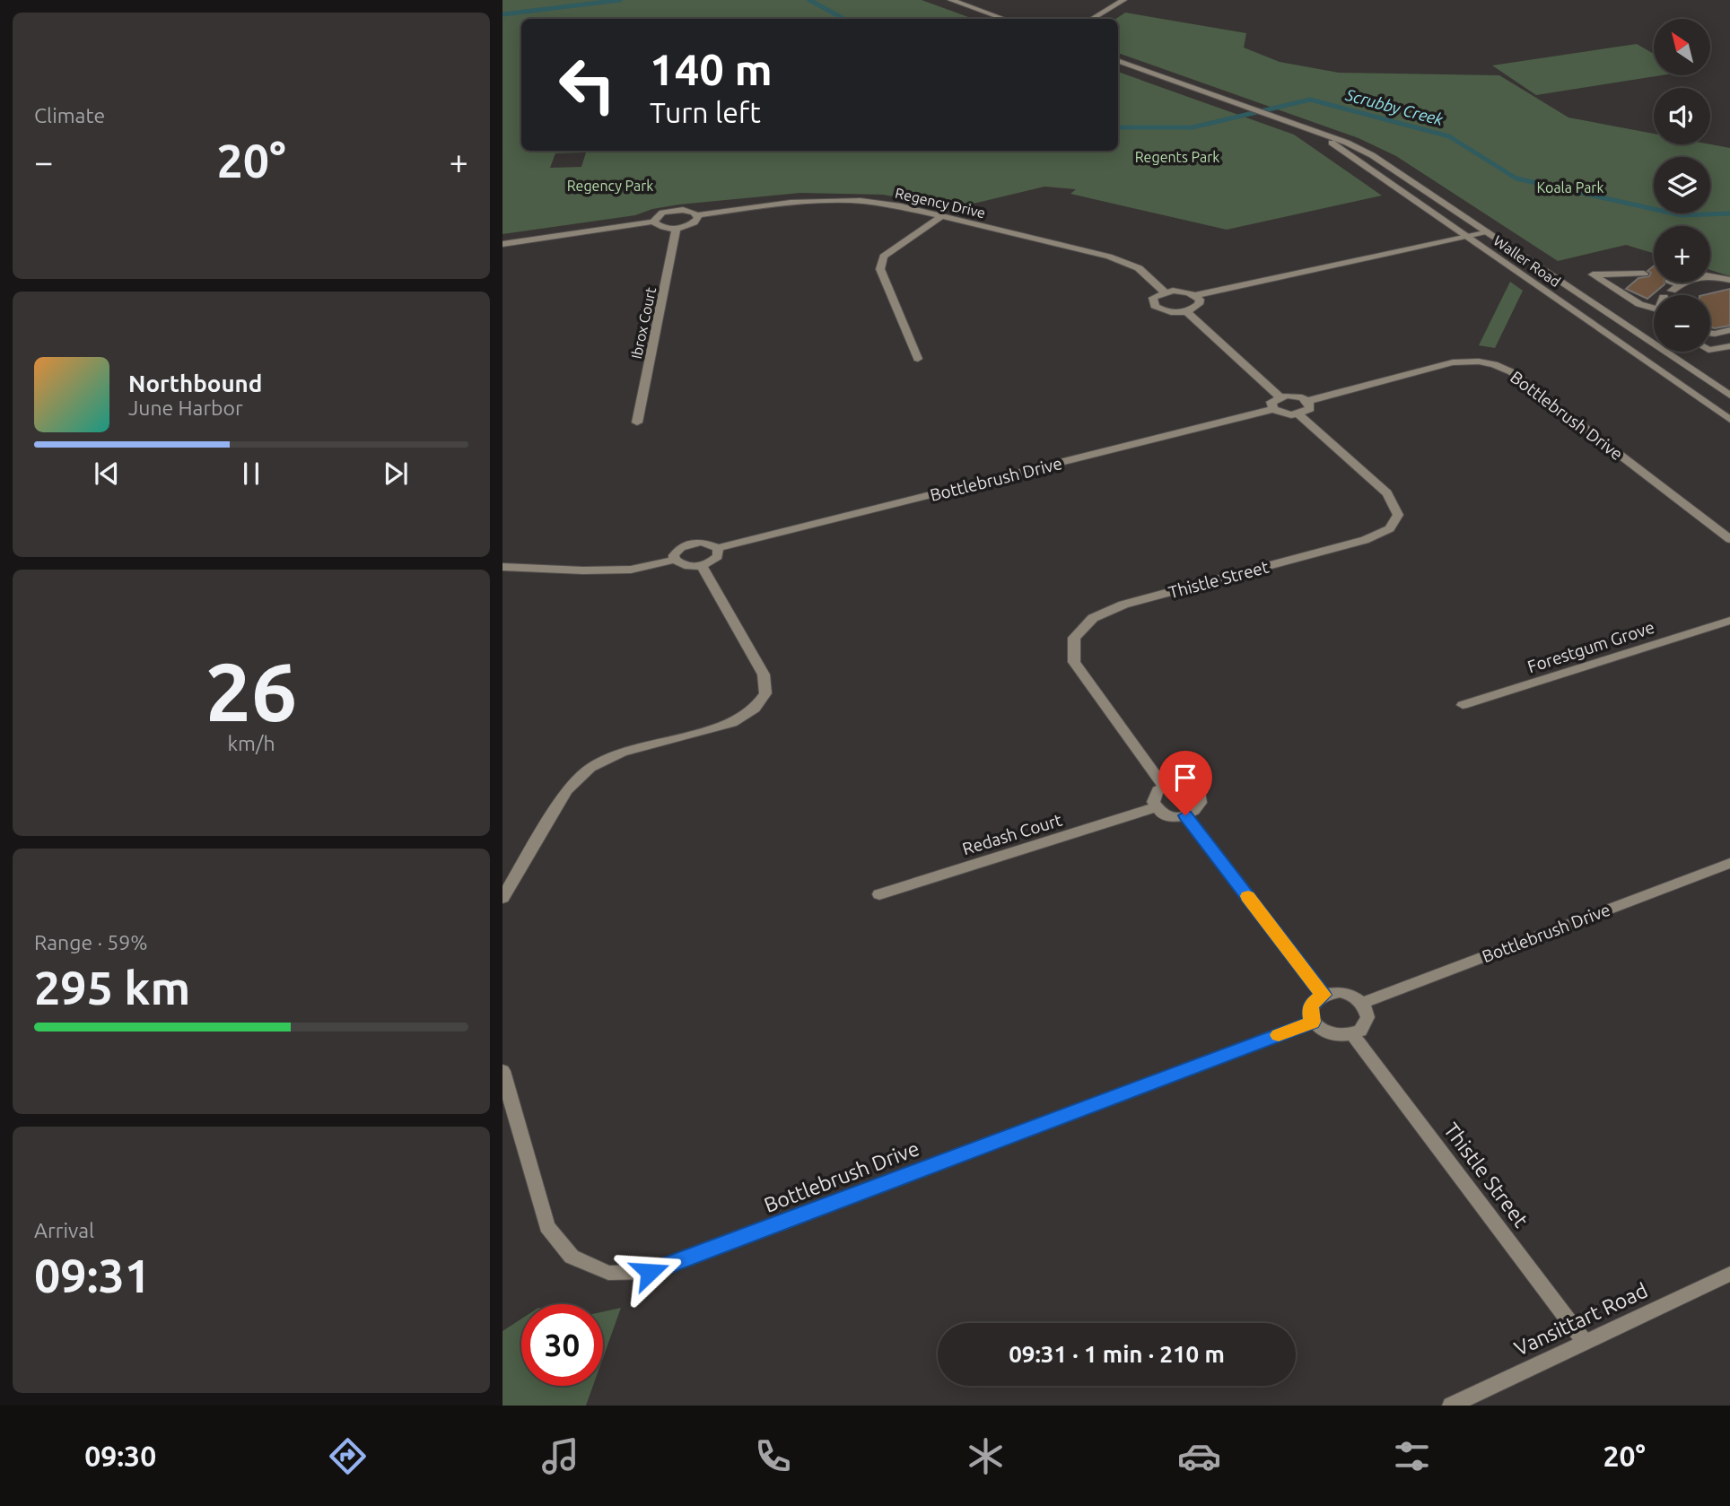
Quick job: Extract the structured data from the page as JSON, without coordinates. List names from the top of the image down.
{
  "streets": {
    "street": [
      "Regency Drive",
      "Waller Road",
      "Ibrox Court",
      "Bottlebrush Drive",
      "Thistle Street",
      "Forestgum Grove",
      "Redash Court",
      "Vansittart Road"
    ]
  },
  "crossings": [
    ["Bottlebrush Drive", "Thistle Street"],
    ["Thistle Street", "Redash Court"],
    ["Thistle Street", "Vansittart Road"]
  ],
  "water": ["Scrubby Creek"],
  "parks": ["Regents Park", "Regency Park", "Koala Park"],
  "north": "top left",
  "page": {
    "tile": [
      "Climate",
      ["26", "km/h"],
      ["Range · 59%", "295 km"],
      ["Arrival", "09:31"]
    ],
    "map_buttons": ["+", "−"],
    "turn": ["140 m", "Turn left"],
    "heat": ["−", "20°", "+"],
    "song": ["Northbound", "June Harbor"],
    "limit": "30",
    "trip": "09:31 · 1 min · 210 m",
    "tabs": ["09:30", "20°"]
  }
}
